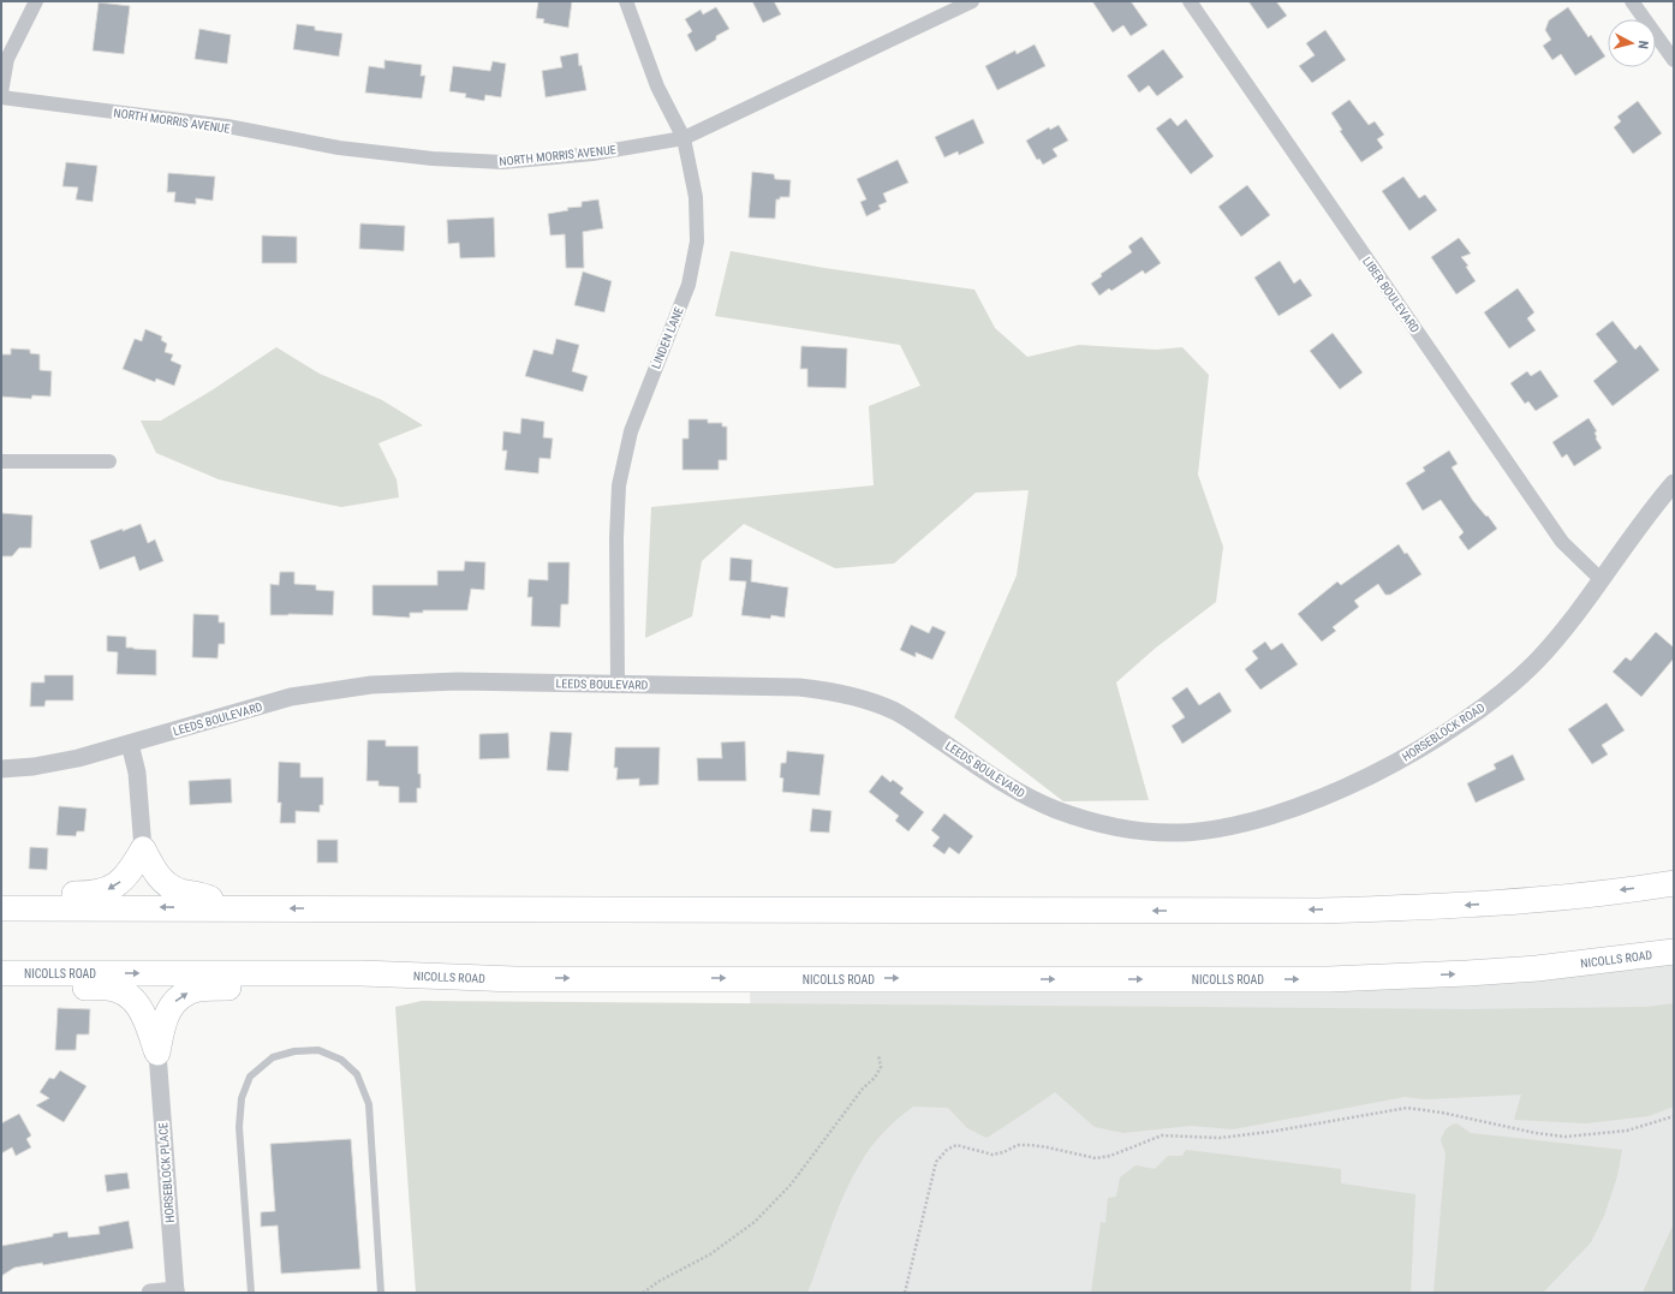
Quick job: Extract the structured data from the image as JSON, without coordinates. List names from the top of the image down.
{
  "streets": {
    "highway": ["NICOLLS ROAD"],
    "street": [
      "NORTH MORRIS AVENUE",
      "LIBER BOULEVARD",
      "LINDEN LANE",
      "LEEDS BOULEVARD",
      "HORSEBLOCK ROAD",
      "HORSEBLOCK PLACE"
    ]
  },
  "crossings": [
    ["NORTH MORRIS AVENUE", "LINDEN LANE"],
    ["LIBER BOULEVARD", "HORSEBLOCK ROAD"],
    ["LINDEN LANE", "LEEDS BOULEVARD"],
    ["LEEDS BOULEVARD", "HORSEBLOCK ROAD"]
  ],
  "north": "right"
}
